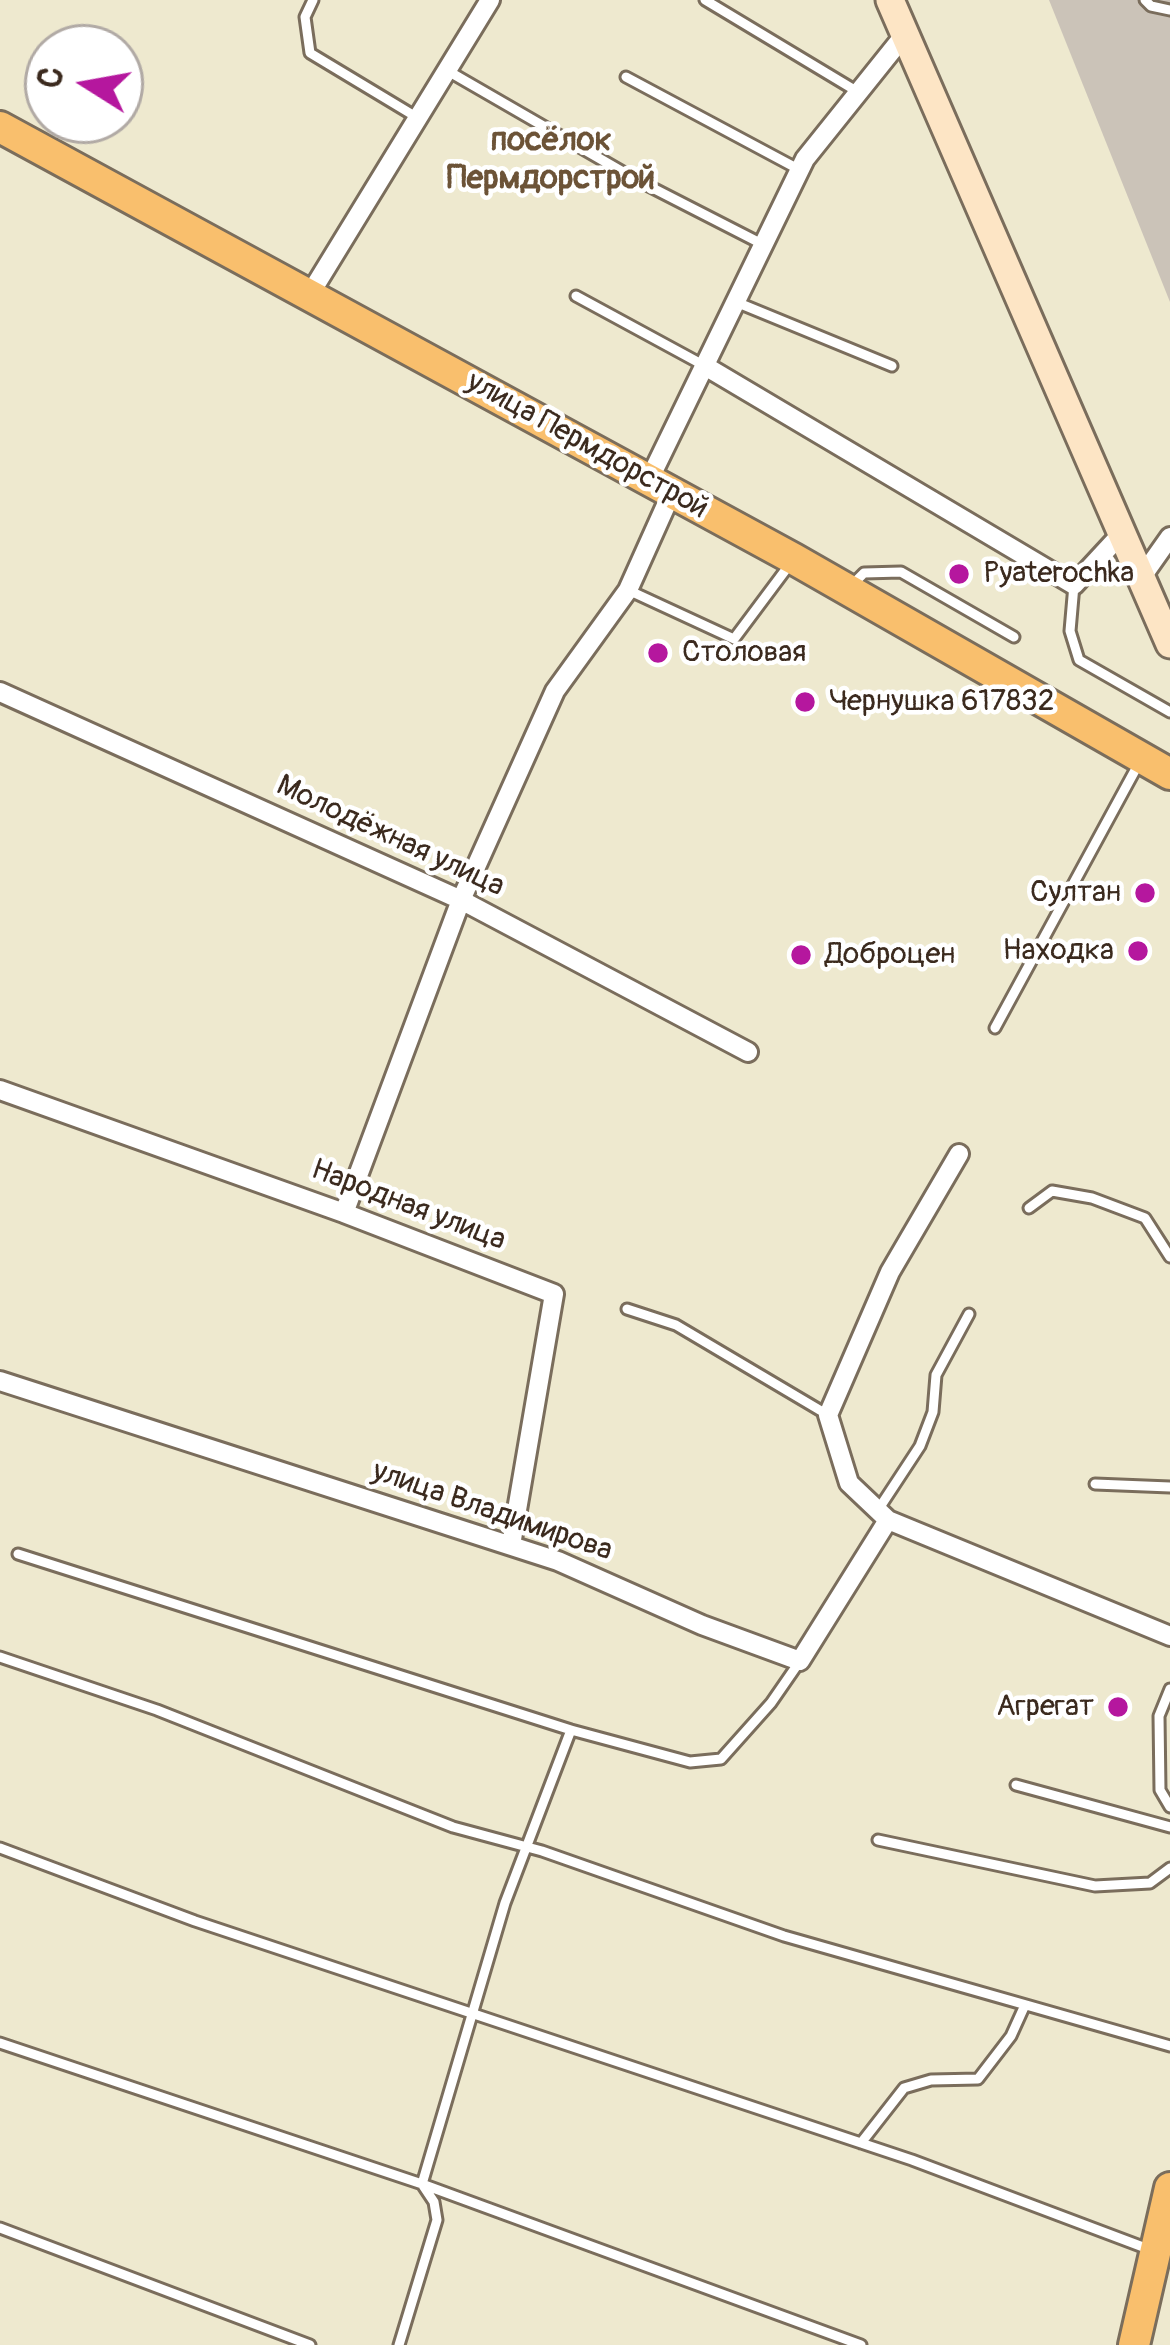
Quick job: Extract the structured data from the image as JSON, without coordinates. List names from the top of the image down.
{
  "streets": {
    "main road": ["улица Пермдорстрой"],
    "street": ["Молодёжная улица", "Народная улица", "улица Владимирова"]
  },
  "crossings": [
    ["Народная улица", "улица Владимирова"]
  ],
  "districts": ["посёлок Пермдорстрой"],
  "places": [
    "Pyaterochka",
    "Столовая",
    "Чернушка 617832",
    "Султан",
    "Находка",
    "Доброцен",
    "Агрегат"
  ],
  "north": "left"
}
